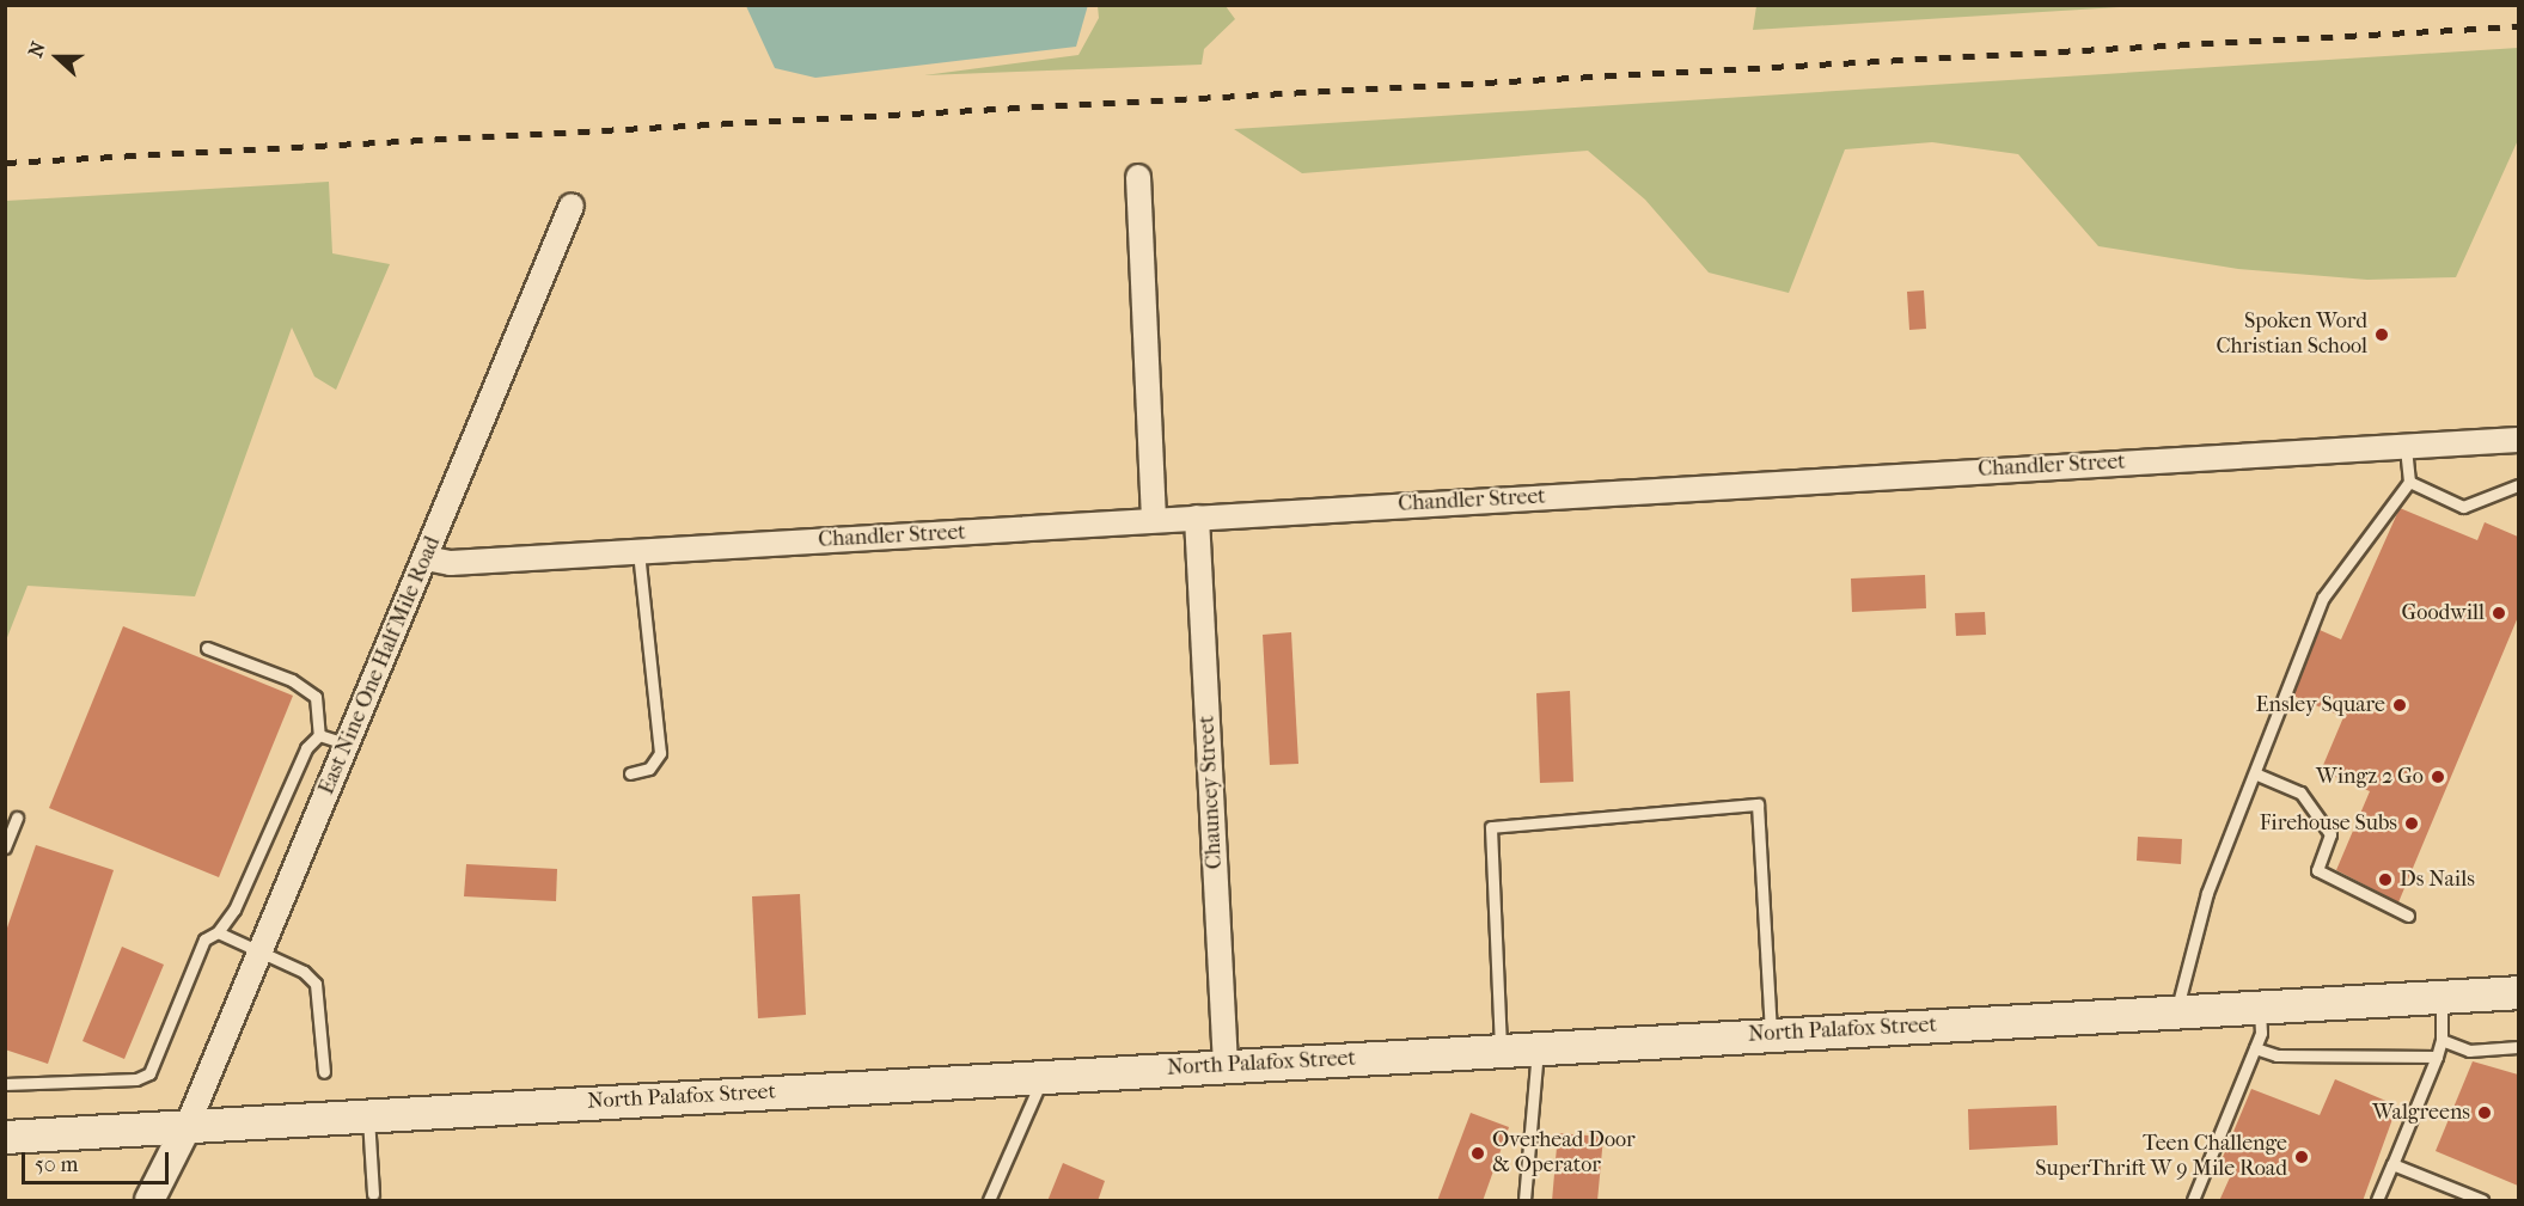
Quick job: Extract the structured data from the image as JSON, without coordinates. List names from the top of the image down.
{
  "streets": {
    "main road": ["North Palafox Street"],
    "street": ["Chandler Street", "East Nine One Half Mile Road", "Chauncey Street"]
  },
  "crossings": [
    ["Chandler Street", "East Nine One Half Mile Road"],
    ["Chandler Street", "Chauncey Street"],
    ["East Nine One Half Mile Road", "North Palafox Street"],
    ["Chauncey Street", "North Palafox Street"]
  ],
  "places": [
    "Spoken Word Christian School",
    "Goodwill",
    "Ensley Square",
    "Wingz 2 Go",
    "Firehouse Subs",
    "Ds Nails",
    "Walgreens",
    "Overhead Door & Operator",
    "Teen Challenge SuperThrift W 9 Mile Road"
  ],
  "scale_bar": "50 m",
  "north": "left"
}
